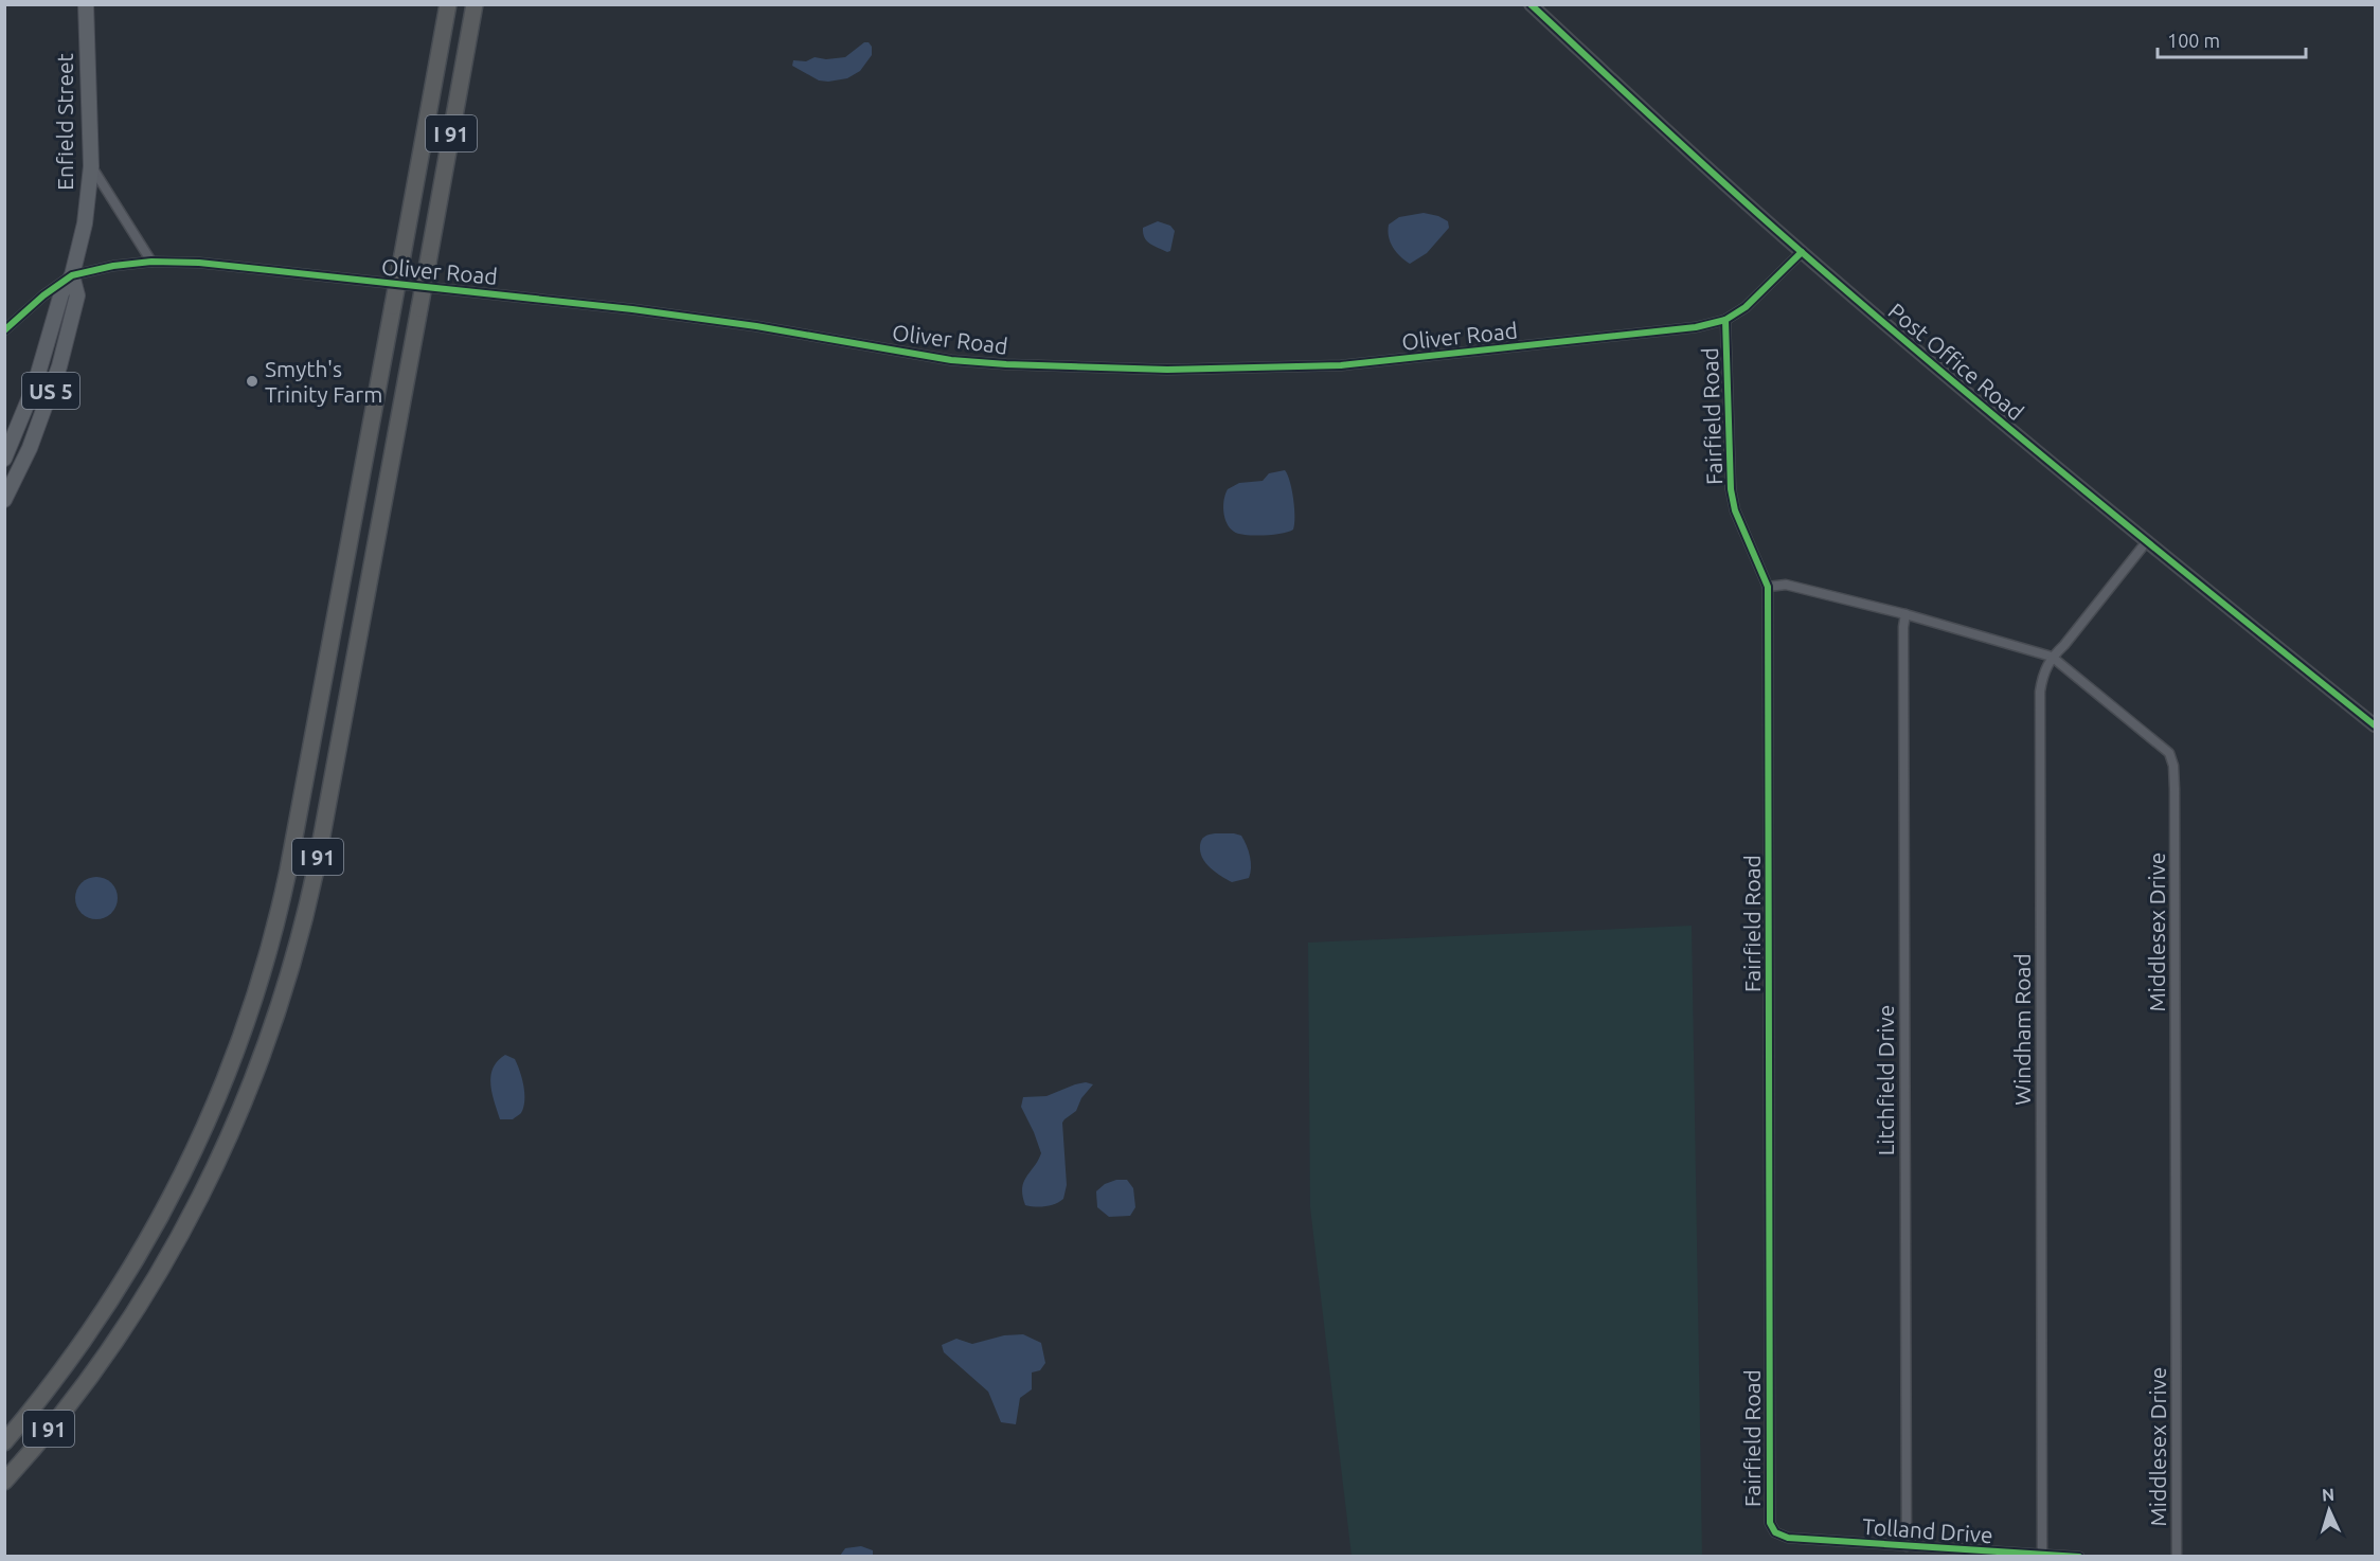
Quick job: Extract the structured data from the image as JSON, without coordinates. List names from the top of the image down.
{
  "streets": {
    "highway": ["I 91"],
    "main road": ["Enfield Street", "US 5"],
    "street": [
      "Oliver Road",
      "Post Office Road",
      "Fairfield Road",
      "Middlesex Drive",
      "Windham Road",
      "Litchfield Drive",
      "Tolland Drive"
    ]
  },
  "crossings": [
    ["Enfield Street", "Oliver Road"],
    ["Enfield Street", "US 5"],
    ["Oliver Road", "Post Office Road"],
    ["Oliver Road", "US 5"],
    ["Oliver Road", "Fairfield Road"],
    ["Post Office Road", "Windham Road"],
    ["Fairfield Road", "Middlesex Drive"],
    ["Fairfield Road", "Tolland Drive"],
    ["Middlesex Drive", "Windham Road"],
    ["Middlesex Drive", "Litchfield Drive"],
    ["Windham Road", "Tolland Drive"],
    ["Litchfield Drive", "Tolland Drive"]
  ],
  "places": ["Smyth's Trinity Farm"],
  "scale_bar": "100 m",
  "north": "top"
}
